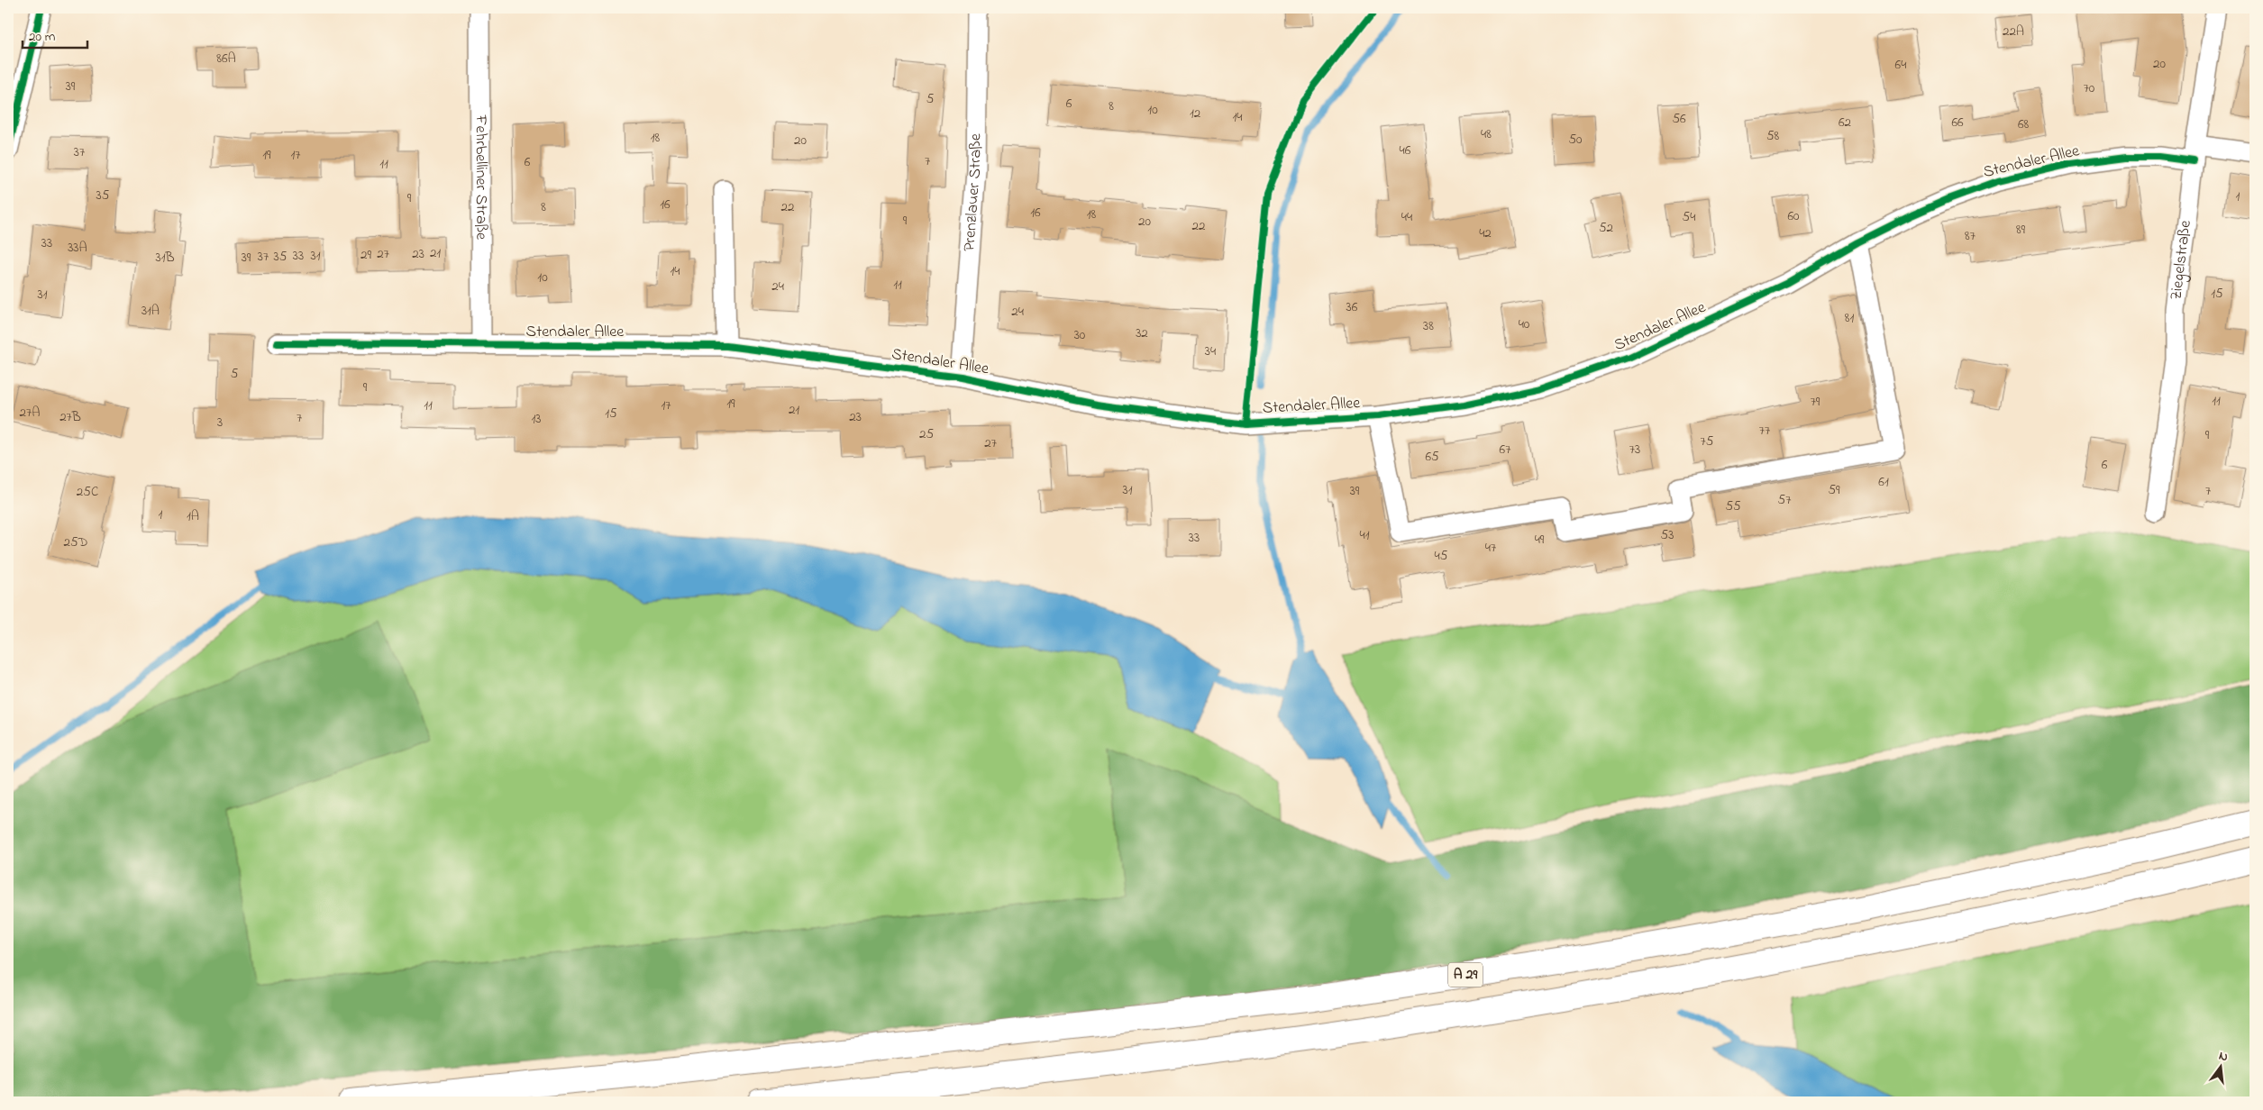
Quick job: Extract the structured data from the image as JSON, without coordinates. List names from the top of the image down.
{
  "streets": {
    "highway": ["A 29"],
    "street": [
      "Stendaler Allee",
      "Fehrbelliner Straße",
      "Prenzlauer Straße",
      "Ziegelstraße"
    ]
  },
  "crossings": [
    ["Stendaler Allee", "Fehrbelliner Straße"],
    ["Stendaler Allee", "Prenzlauer Straße"],
    ["Stendaler Allee", "Ziegelstraße"]
  ],
  "house_numbers": [
    "22A",
    "86A",
    "20",
    "64",
    "39",
    "70",
    "5",
    "6",
    "8",
    "10",
    "12",
    "14",
    "56",
    "62",
    "66",
    "68",
    "48",
    "58",
    "18",
    "50",
    "20",
    "46",
    "37",
    "19",
    "17",
    "7",
    "6",
    "11",
    "35",
    "1",
    "9",
    "16",
    "8",
    "22",
    "16",
    "18",
    "60",
    "44",
    "54",
    "9",
    "20",
    "22",
    "52",
    "89",
    "42",
    "87",
    "33",
    "33A",
    "21",
    "27",
    "23",
    "29",
    "33",
    "31",
    "37",
    "35",
    "31B",
    "39",
    "14",
    "10",
    "11",
    "24",
    "15",
    "31",
    "36",
    "31A",
    "24",
    "81",
    "40",
    "38",
    "32",
    "30",
    "34",
    "5",
    "9",
    "11",
    "79",
    "19",
    "11",
    "17",
    "21",
    "27A",
    "15",
    "27B",
    "23",
    "7",
    "13",
    "3",
    "77",
    "25",
    "9",
    "75",
    "27",
    "67",
    "73",
    "65",
    "6",
    "61",
    "31",
    "59",
    "39",
    "7",
    "25C",
    "57",
    "55",
    "1",
    "1A",
    "41",
    "53",
    "33",
    "49",
    "25D",
    "47",
    "45"
  ],
  "scale_bar": "20 m",
  "north": "top"
}
